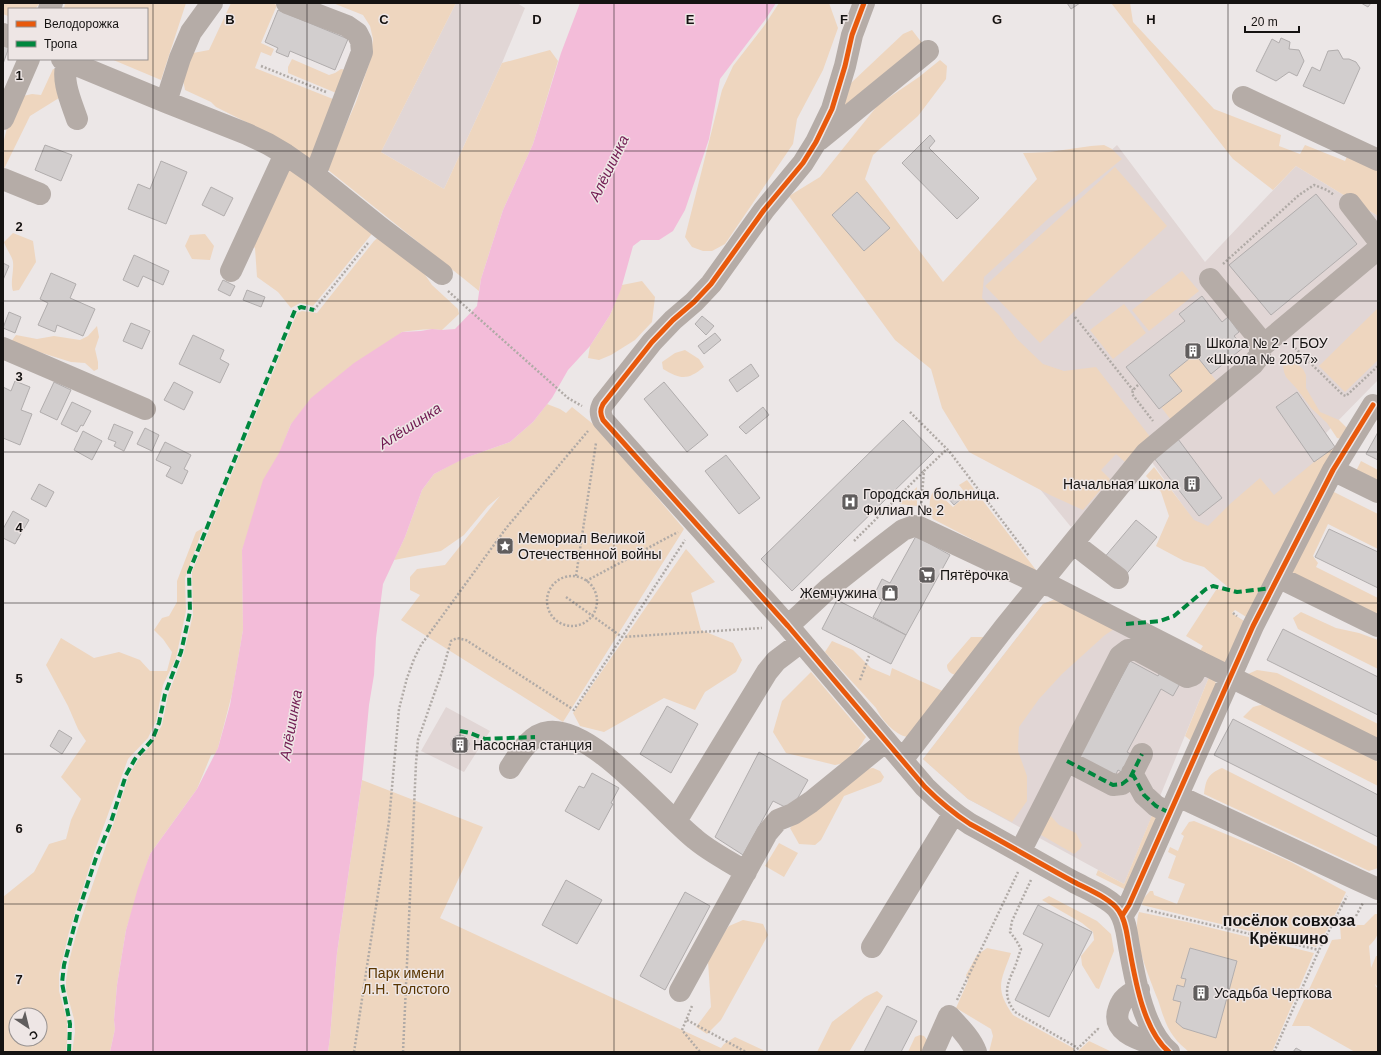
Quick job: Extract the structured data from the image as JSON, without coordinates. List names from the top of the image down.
{
  "districts": ["посёлок совхоза Крёкшино"],
  "water": ["Алёшинка"],
  "parks": ["Парк имени Л.Н. Толстого"],
  "places": {
    "building": [
      "Школа № 2 - ГБОУ «Школа № 2057»",
      "Начальная школа",
      "Насосная станция",
      "Усадьба Черткова"
    ],
    "hospital": ["Городская больница. Филиал № 2"],
    "place": ["Мемориал Великой Отечественной войны"],
    "supermarket": ["Пятёрочка"],
    "shop": ["Жемчужина"]
  },
  "legend": ["Велодорожка", "Тропа"],
  "scale_bar": "20 m",
  "north": "bottom right",
  "grid": {
    "columns": [
      "B",
      "C",
      "D",
      "E",
      "F",
      "G",
      "H"
    ],
    "rows": [
      "1",
      "2",
      "3",
      "4",
      "5",
      "6",
      "7"
    ]
  }
}
